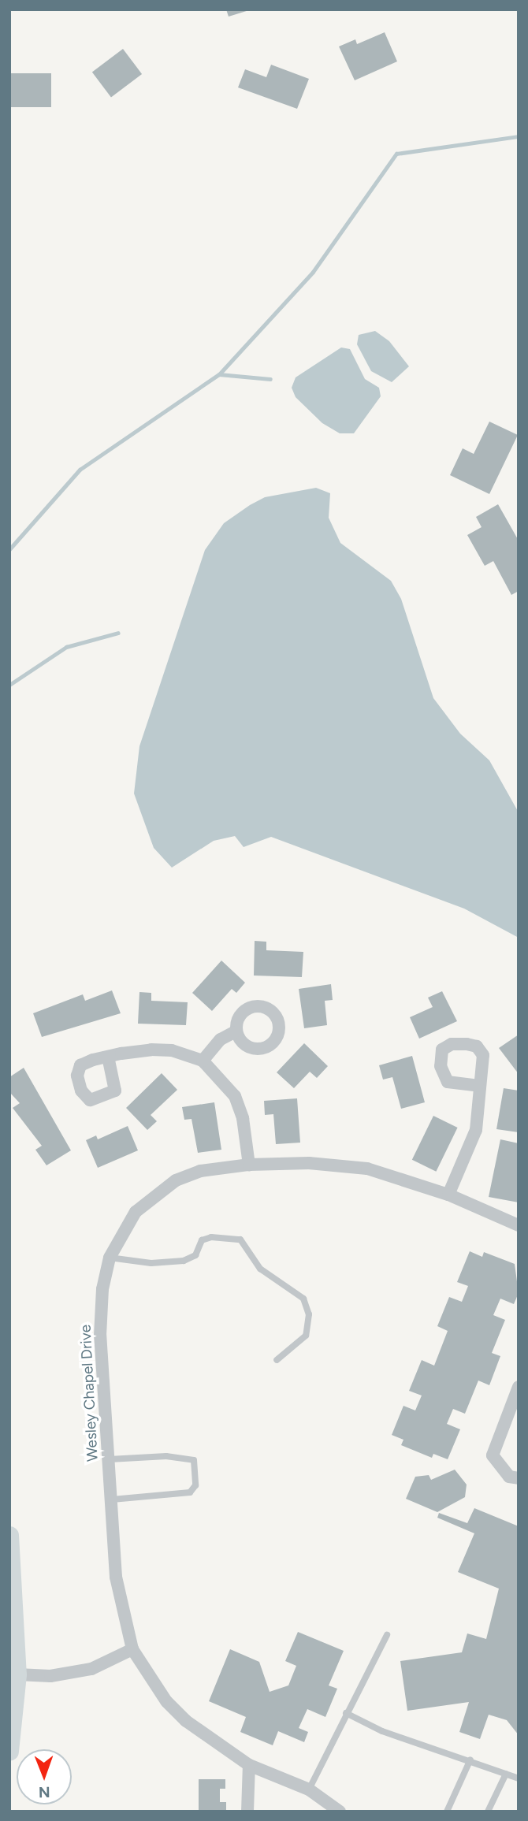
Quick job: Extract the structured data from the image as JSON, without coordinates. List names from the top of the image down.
{
  "streets": {
    "street": ["Wesley Chapel Drive"]
  },
  "north": "bottom"
}
